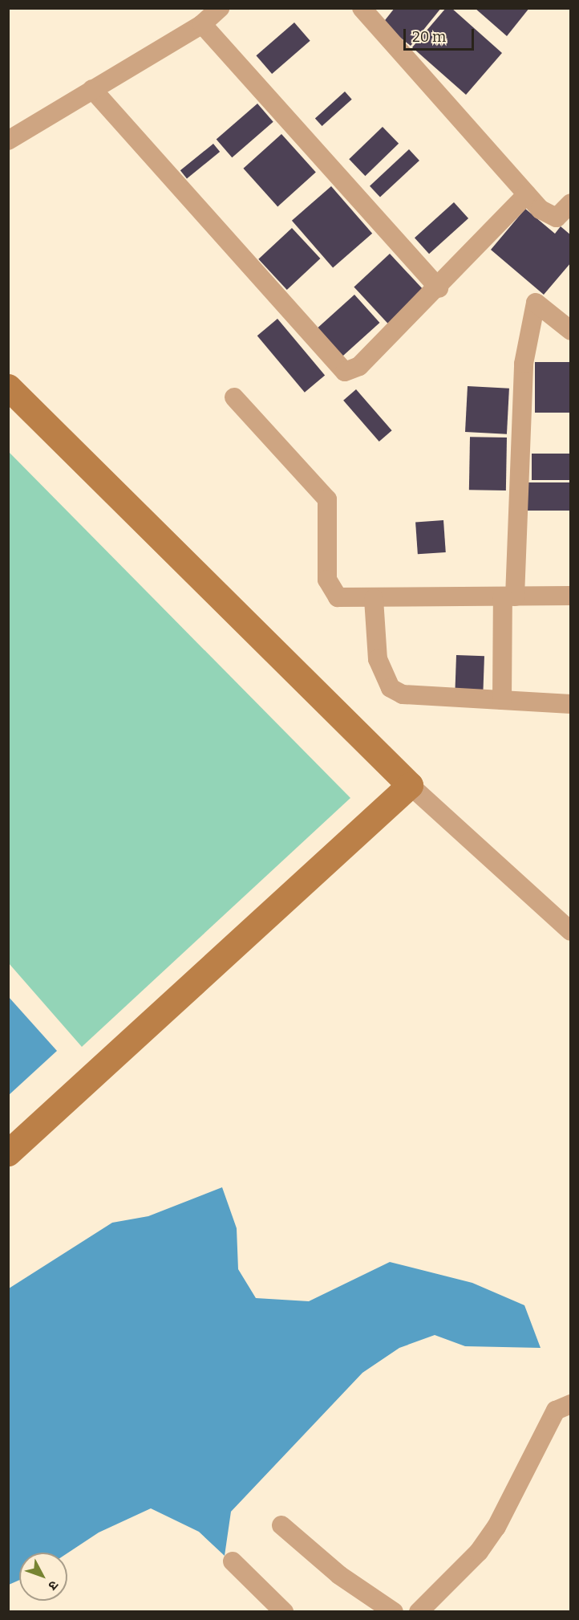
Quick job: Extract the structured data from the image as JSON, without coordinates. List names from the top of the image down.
{
  "scale_bar": "20 m",
  "north": "bottom right"
}
